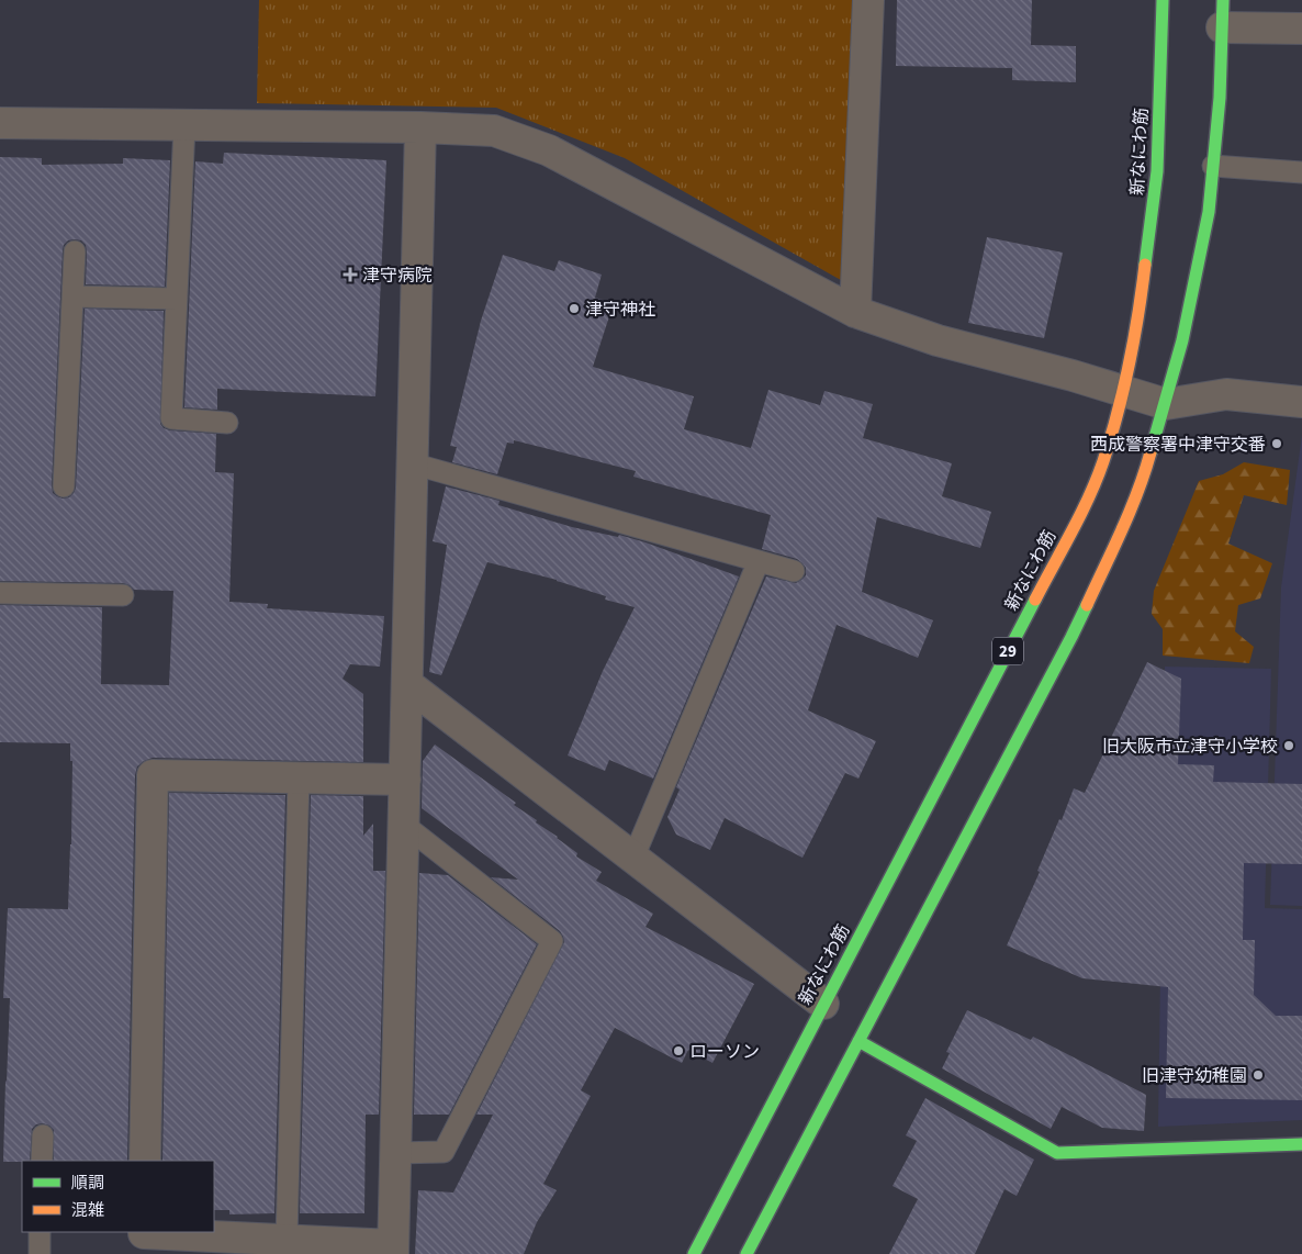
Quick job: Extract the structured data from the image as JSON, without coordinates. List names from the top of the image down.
{
  "streets": {
    "main road": ["新なにわ筋", "29"]
  },
  "places": {
    "health": ["津守病院"],
    "other": [
      "津守神社",
      "西成警察署中津守交番",
      "旧大阪市立津守小学校",
      "ローソン",
      "旧津守幼稚園"
    ]
  },
  "legend": ["順調", "混雑"]
}
